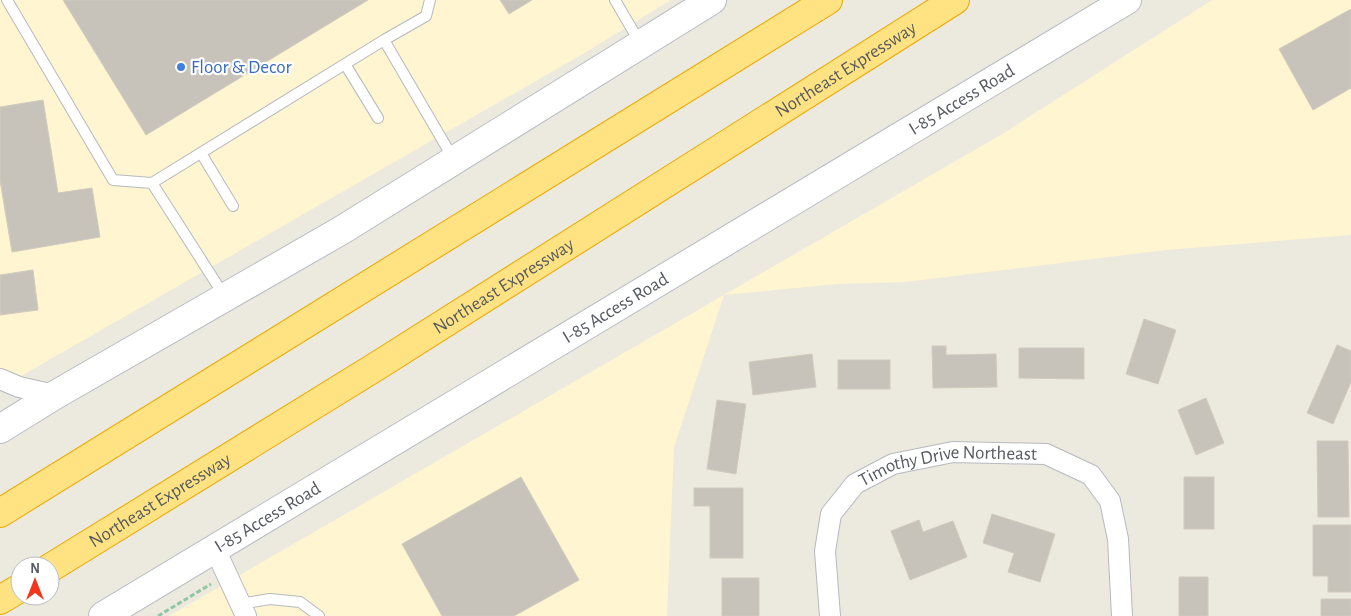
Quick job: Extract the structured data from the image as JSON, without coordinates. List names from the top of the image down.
{
  "streets": {
    "highway": ["Northeast Expressway"],
    "main road": ["I-85 Access Road"],
    "street": ["Timothy Drive Northeast"]
  },
  "places": ["Floor & Decor"],
  "north": "top"
}
